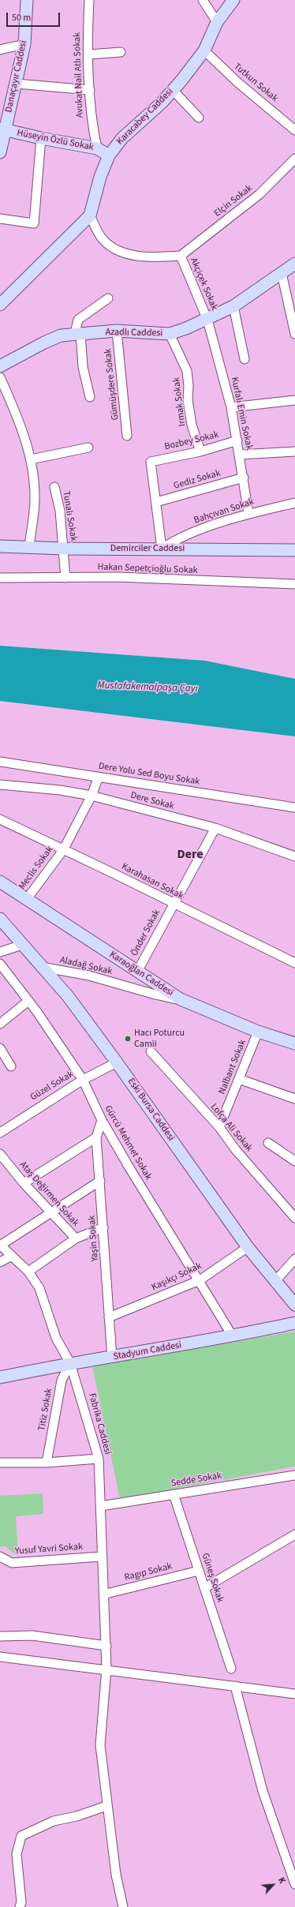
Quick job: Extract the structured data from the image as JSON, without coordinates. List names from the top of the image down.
{
  "streets": {
    "street": [
      "Avukat Nail Atlı Sokak",
      "Danaçayır Caddesi",
      "Tutkun Sokak",
      "Karacabey Caddesi",
      "Hüseyin Özlü Sokak",
      "Elçin Sokak",
      "Akçiçek Sokak",
      "Azadlı Caddesi",
      "Gümüşdere Sokak",
      "Irmak Sokak",
      "Kurfalı Emin Sokak",
      "Bozbey Sokak",
      "Gediz Sokak",
      "Bahçıvan Sokak",
      "Tunalı Sokak",
      "Demirciler Caddesi",
      "Hakan Sepetçioğlu Sokak",
      "Dere Yolu Sed Boyu Sokak",
      "Dere Sokak",
      "Meclis Sokak",
      "Karahasan Sokak",
      "Önder Sokak",
      "Aladağ Sokak",
      "Karaoğlan Caddesi",
      "Nalbant Sokak",
      "Güzel Sokak",
      "Eski Bursa Caddesi",
      "Lofça Ali Sokak",
      "Gürcü Mehmet Sokak",
      "Ataş Değirmen Sokak",
      "Yaşin Sokak",
      "Kaşıkçı Sokak",
      "Stadyum Caddesi",
      "Titiz Sokak",
      "Fabrika Caddesi",
      "Sedde Sokak",
      "Yusuf Yavri Sokak",
      "Ragıp Sokak",
      "Güneş Sokak"
    ]
  },
  "crossings": [
    ["Avukat Nail Atlı Sokak", "Hüseyin Özlü Sokak"],
    ["Danaçayır Caddesi", "Hüseyin Özlü Sokak"],
    ["Tutkun Sokak", "Karacabey Caddesi"],
    ["Karacabey Caddesi", "Hüseyin Özlü Sokak"],
    ["Elçin Sokak", "Akçiçek Sokak"],
    ["Akçiçek Sokak", "Azadlı Caddesi"],
    ["Akçiçek Sokak", "Kurfalı Emin Sokak"],
    ["Azadlı Caddesi", "Gümüşdere Sokak"],
    ["Azadlı Caddesi", "Irmak Sokak"],
    ["Azadlı Caddesi", "Kurfalı Emin Sokak"],
    ["Irmak Sokak", "Bozbey Sokak"],
    ["Kurfalı Emin Sokak", "Bozbey Sokak"],
    ["Kurfalı Emin Sokak", "Gediz Sokak"],
    ["Kurfalı Emin Sokak", "Bahçıvan Sokak"],
    ["Bozbey Sokak", "Gediz Sokak"],
    ["Bahçıvan Sokak", "Demirciler Caddesi"],
    ["Tunalı Sokak", "Demirciler Caddesi"],
    ["Tunalı Sokak", "Hakan Sepetçioğlu Sokak"],
    ["Dere Yolu Sed Boyu Sokak", "Meclis Sokak"],
    ["Dere Sokak", "Meclis Sokak"],
    ["Dere Sokak", "Önder Sokak"],
    ["Meclis Sokak", "Karahasan Sokak"],
    ["Meclis Sokak", "Karaoğlan Caddesi"],
    ["Karahasan Sokak", "Önder Sokak"],
    ["Önder Sokak", "Karaoğlan Caddesi"],
    ["Aladağ Sokak", "Karaoğlan Caddesi"],
    ["Aladağ Sokak", "Eski Bursa Caddesi"],
    ["Karaoğlan Caddesi", "Nalbant Sokak"],
    ["Nalbant Sokak", "Lofça Ali Sokak"],
    ["Güzel Sokak", "Eski Bursa Caddesi"],
    ["Güzel Sokak", "Gürcü Mehmet Sokak"],
    ["Eski Bursa Caddesi", "Kaşıkçı Sokak"],
    ["Gürcü Mehmet Sokak", "Yaşin Sokak"],
    ["Gürcü Mehmet Sokak", "Kaşıkçı Sokak"],
    ["Gürcü Mehmet Sokak", "Stadyum Caddesi"],
    ["Ataş Değirmen Sokak", "Yaşin Sokak"],
    ["Yaşin Sokak", "Kaşıkçı Sokak"],
    ["Yaşin Sokak", "Stadyum Caddesi"],
    ["Stadyum Caddesi", "Titiz Sokak"],
    ["Stadyum Caddesi", "Fabrika Caddesi"],
    ["Titiz Sokak", "Fabrika Caddesi"],
    ["Fabrika Caddesi", "Sedde Sokak"],
    ["Fabrika Caddesi", "Yusuf Yavri Sokak"],
    ["Fabrika Caddesi", "Ragıp Sokak"],
    ["Sedde Sokak", "Güneş Sokak"],
    ["Ragıp Sokak", "Güneş Sokak"]
  ],
  "districts": ["Dere"],
  "water": ["Mustafakemalpaşa Çayı"],
  "places": ["Hacı Poturcu Camii"],
  "scale_bar": "50 m",
  "north": "top right"
}
